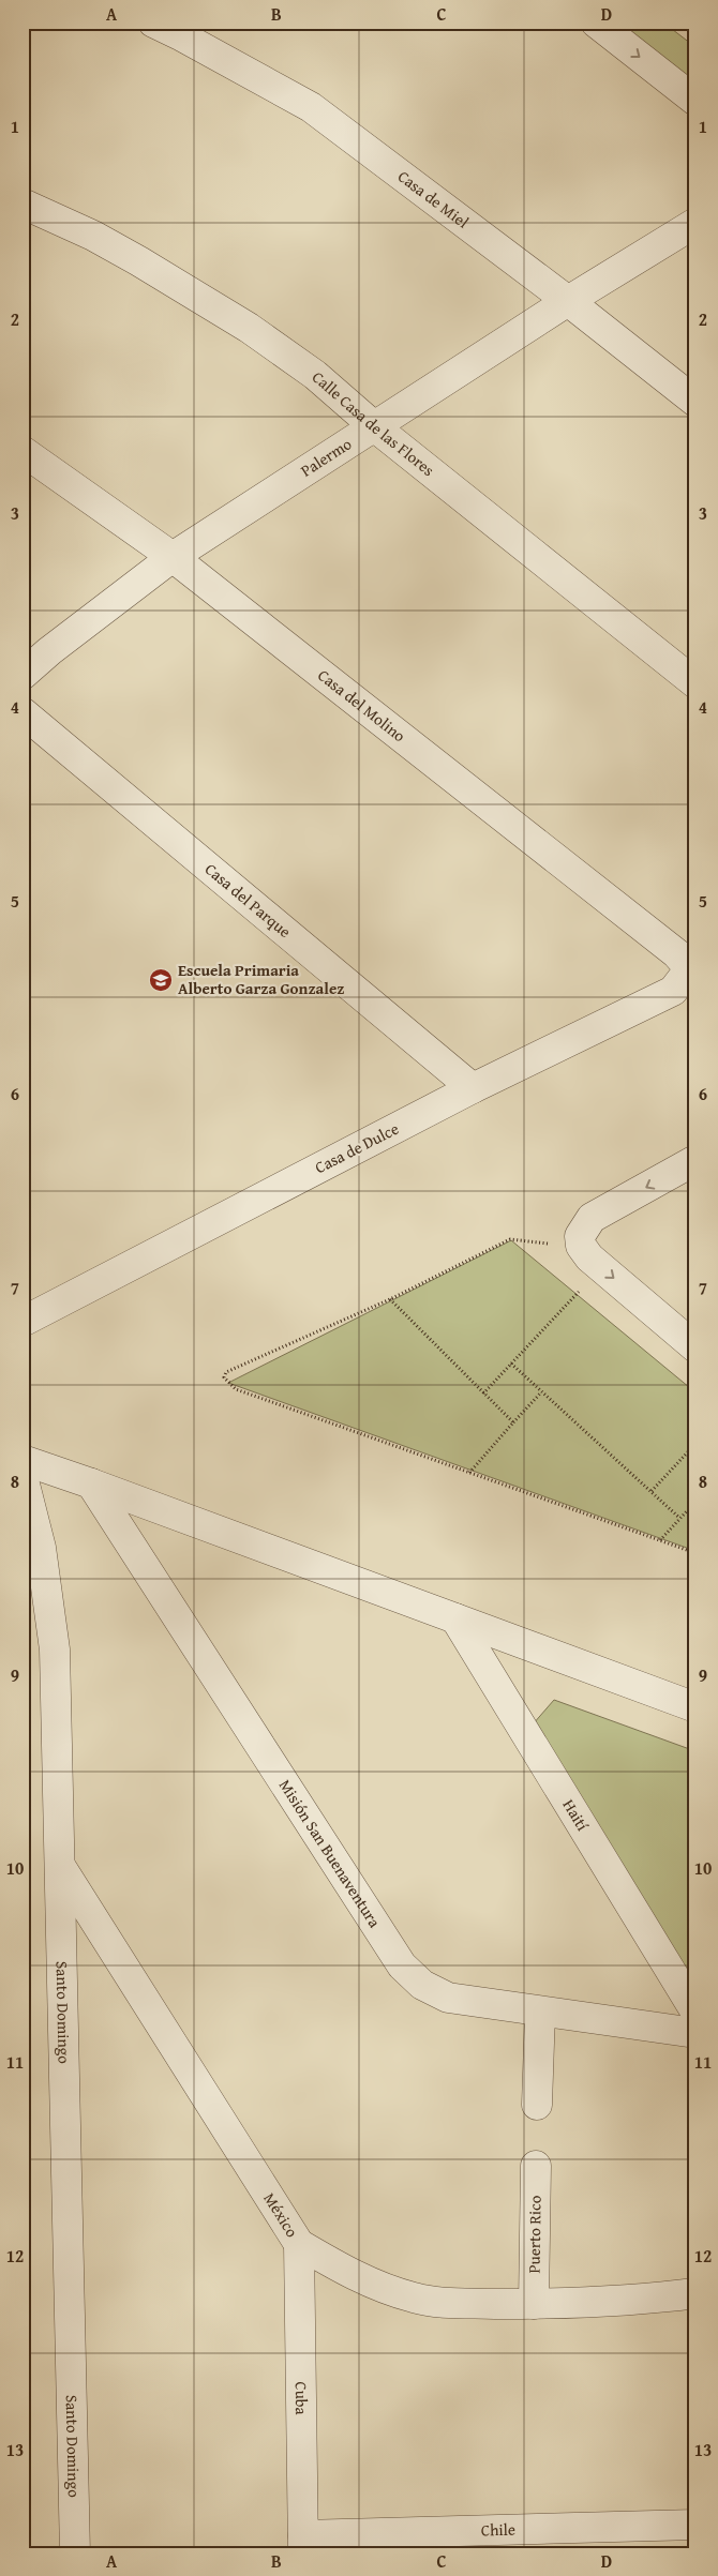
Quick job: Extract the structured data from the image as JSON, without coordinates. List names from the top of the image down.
{
  "streets": {
    "street": [
      "Casa de Miel",
      "Calle Casa de las Flores",
      "Palermo",
      "Casa del Molino",
      "Casa del Parque",
      "Casa de Dulce",
      "Haití",
      "Misión San Buenaventura",
      "Santo Domingo",
      "México",
      "Puerto Rico",
      "Cuba",
      "Chile"
    ]
  },
  "crossings": [
    ["Casa de Miel", "Palermo"],
    ["Calle Casa de las Flores", "Palermo"],
    ["Palermo", "Casa del Molino"],
    ["Casa del Molino", "Casa de Dulce"],
    ["Casa del Parque", "Casa de Dulce"],
    ["Santo Domingo", "México"],
    ["México", "Puerto Rico"],
    ["México", "Cuba"],
    ["Cuba", "Chile"]
  ],
  "places": {
    "school or university": ["Escuela Primaria Alberto Garza Gonzalez"]
  },
  "grid": {
    "columns": [
      "A",
      "B",
      "C",
      "D"
    ],
    "rows": [
      "1",
      "2",
      "3",
      "4",
      "5",
      "6",
      "7",
      "8",
      "9",
      "10",
      "11",
      "12",
      "13"
    ]
  }
}
